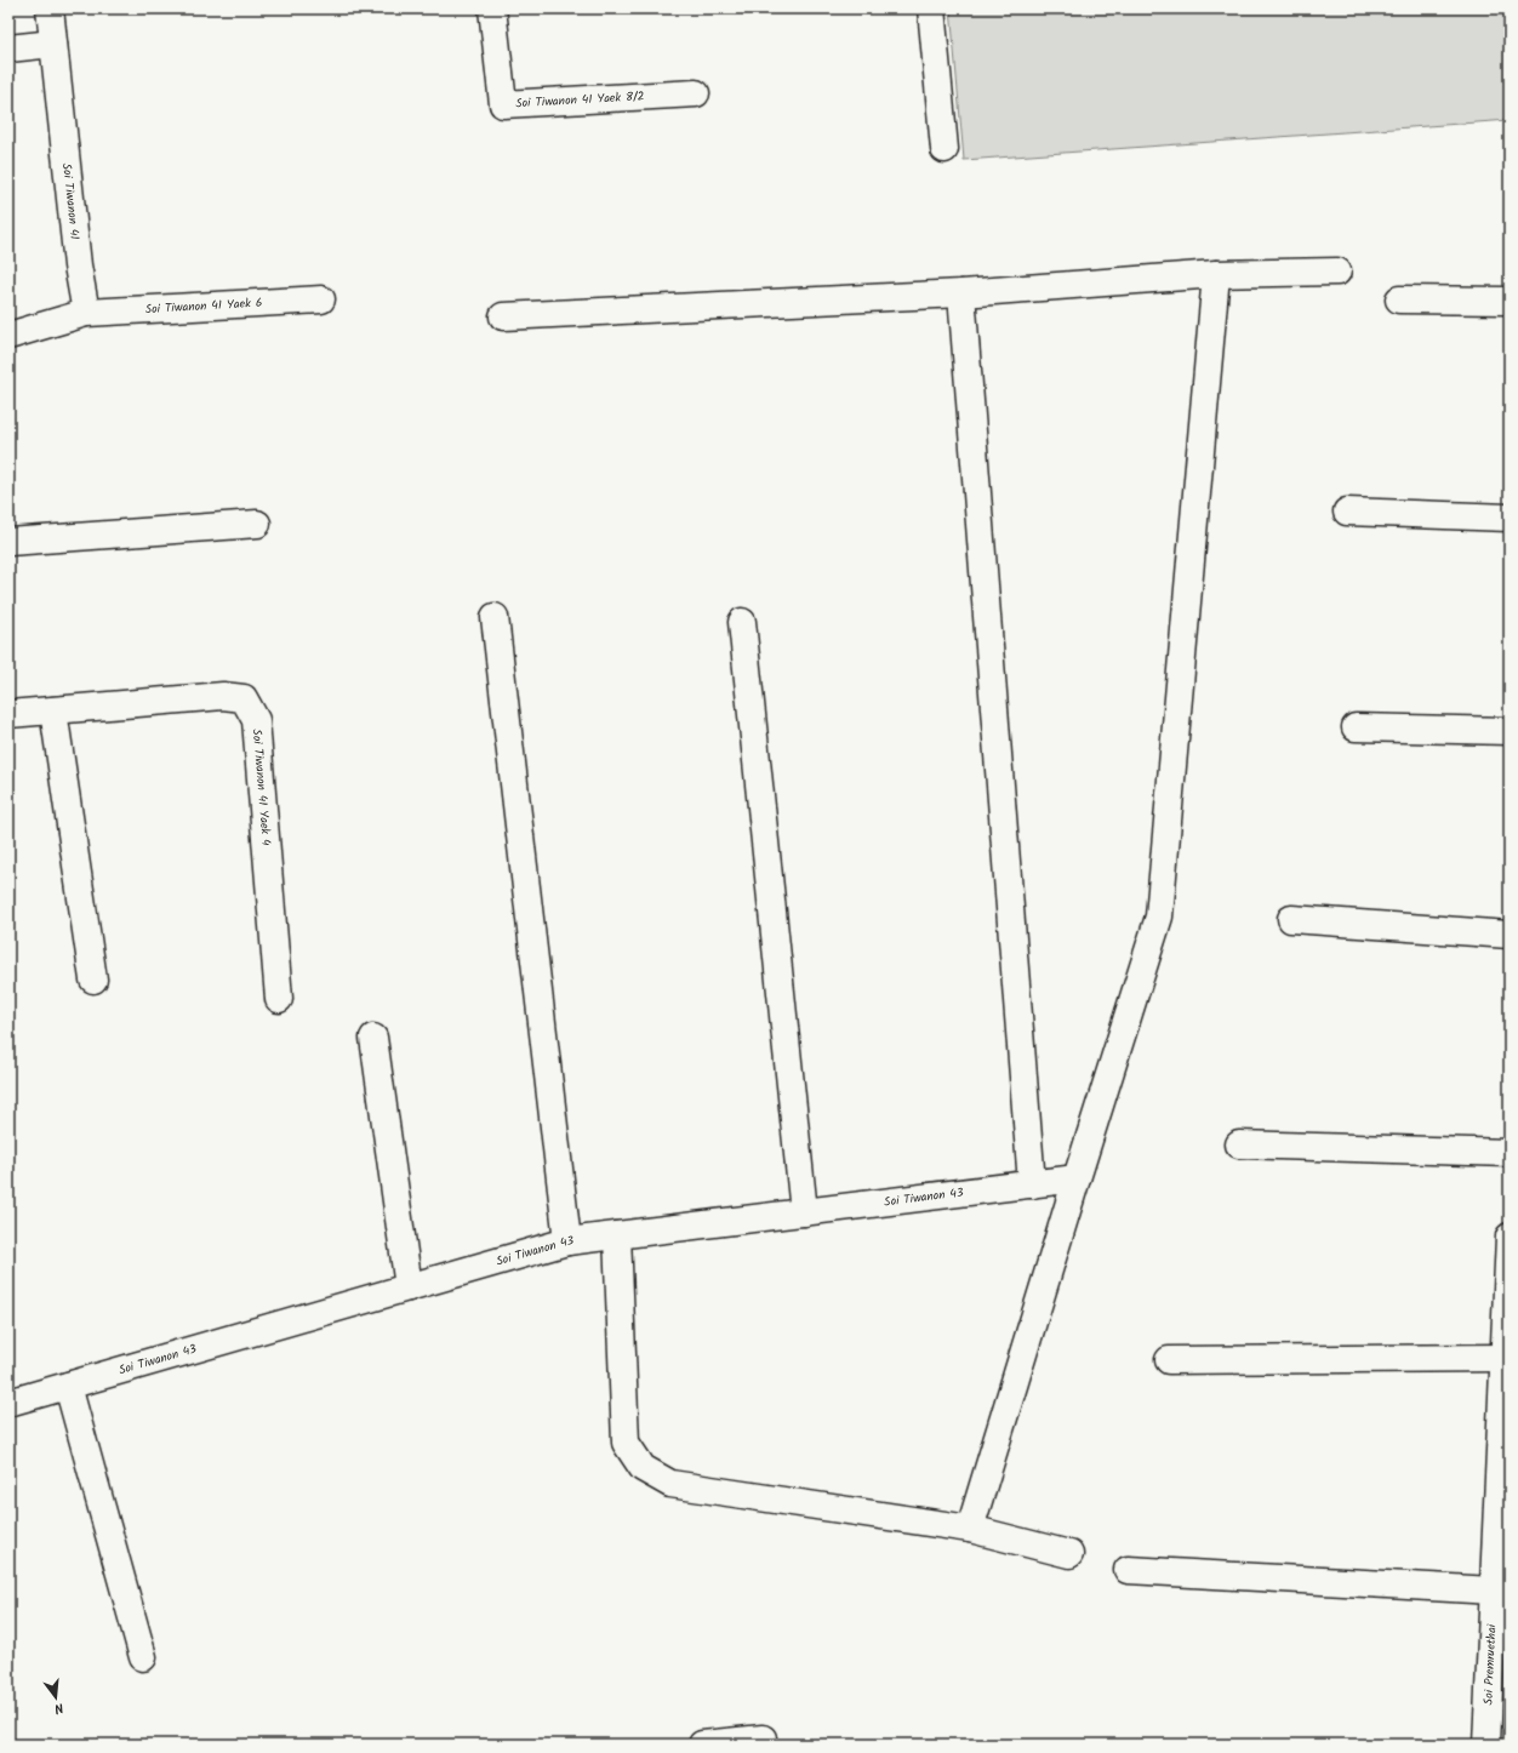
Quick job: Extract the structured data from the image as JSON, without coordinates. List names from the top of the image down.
{
  "streets": {
    "street": [
      "Soi Tiwanon 41 Yaek 8/2",
      "Soi Tiwanon 41",
      "Soi Tiwanon 41 Yaek 6",
      "Soi Tiwanon 41 Yaek 4",
      "Soi Tiwanon 43",
      "Soi Premruethai"
    ]
  },
  "crossings": [
    ["Soi Tiwanon 41", "Soi Tiwanon 41 Yaek 6"]
  ],
  "north": "bottom"
}
